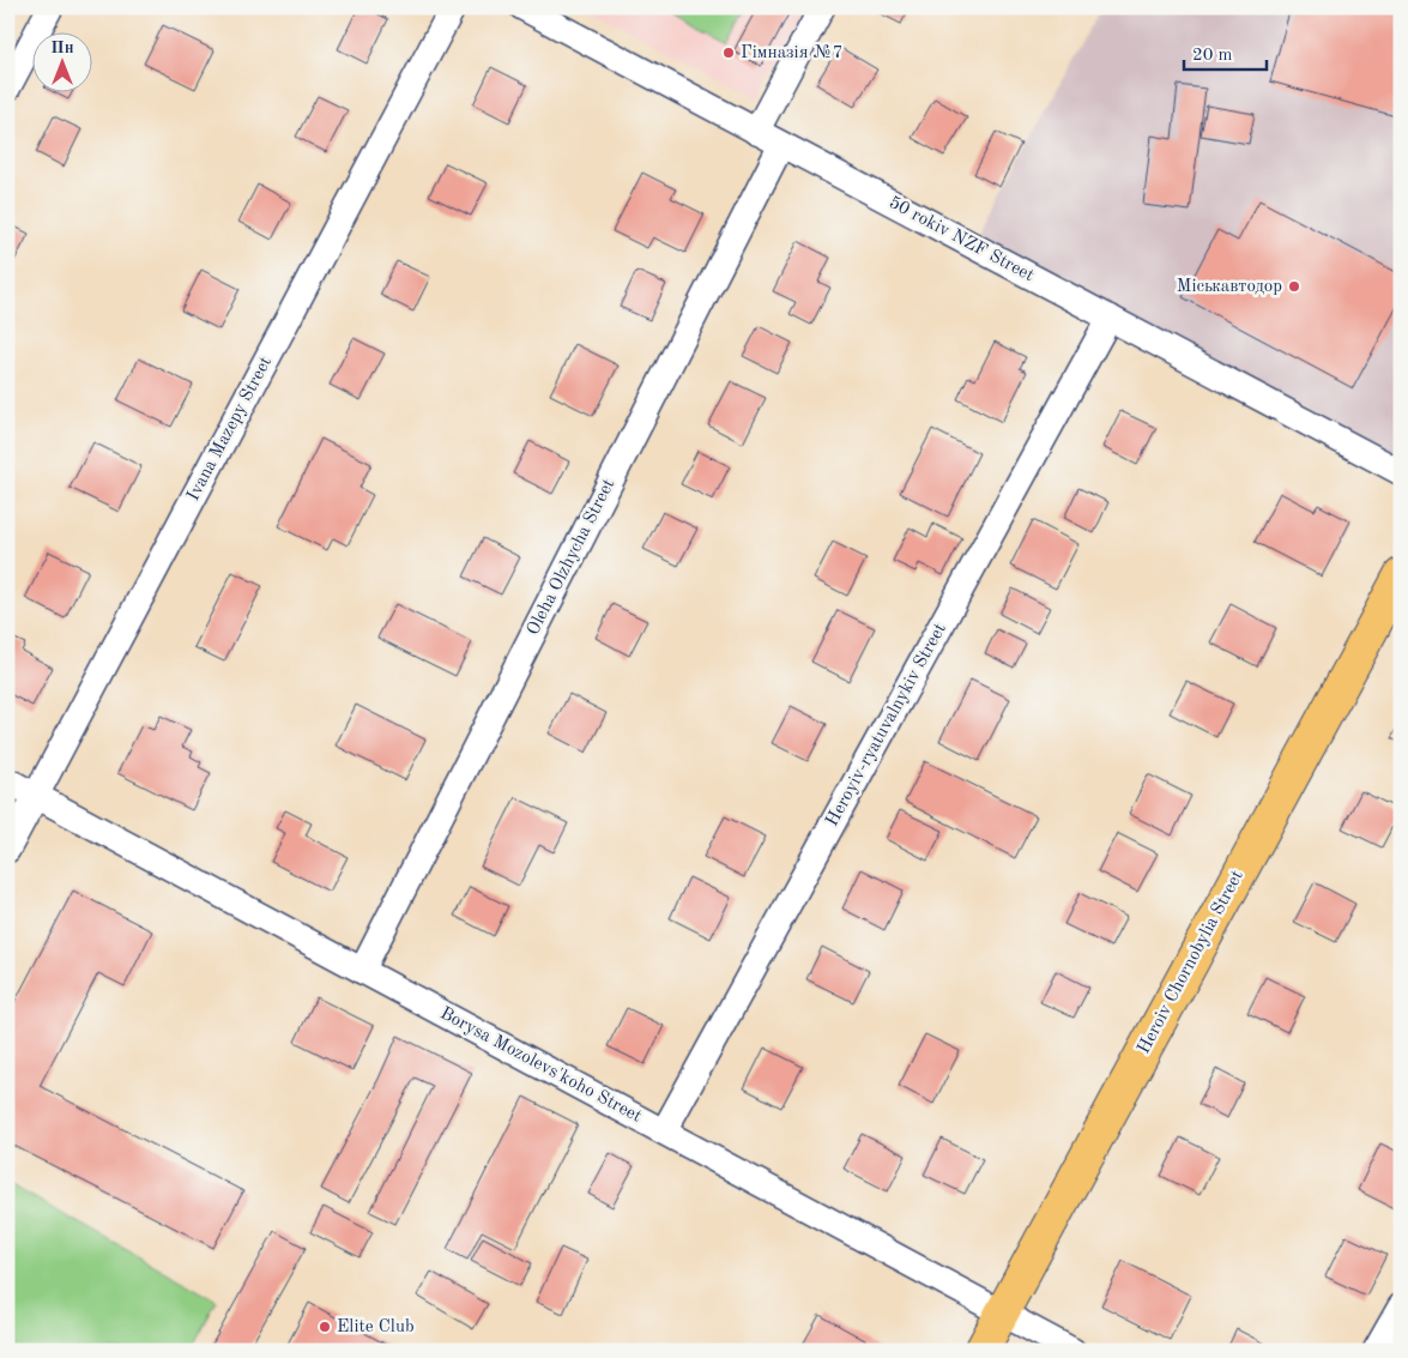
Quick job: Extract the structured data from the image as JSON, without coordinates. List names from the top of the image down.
{
  "streets": {
    "main road": ["Heroiv Chornobylia Street"],
    "street": [
      "50 rokiv NZF Street",
      "Ivana Mazepy Street",
      "Oleha Olzhycha Street",
      "Heroyiv-ryatuvalnykiv Street",
      "Borysa Mozolevs'koho Street"
    ]
  },
  "crossings": [
    ["50 rokiv NZF Street", "Oleha Olzhycha Street"],
    ["50 rokiv NZF Street", "Heroyiv-ryatuvalnykiv Street"],
    ["Ivana Mazepy Street", "Borysa Mozolevs'koho Street"],
    ["Oleha Olzhycha Street", "Borysa Mozolevs'koho Street"],
    ["Heroyiv-ryatuvalnykiv Street", "Borysa Mozolevs'koho Street"],
    ["Heroiv Chornobylia Street", "Borysa Mozolevs'koho Street"]
  ],
  "places": ["Гімназія №7", "Міськавтодор", "Elite Club"],
  "scale_bar": "20 m",
  "north": "top"
}
